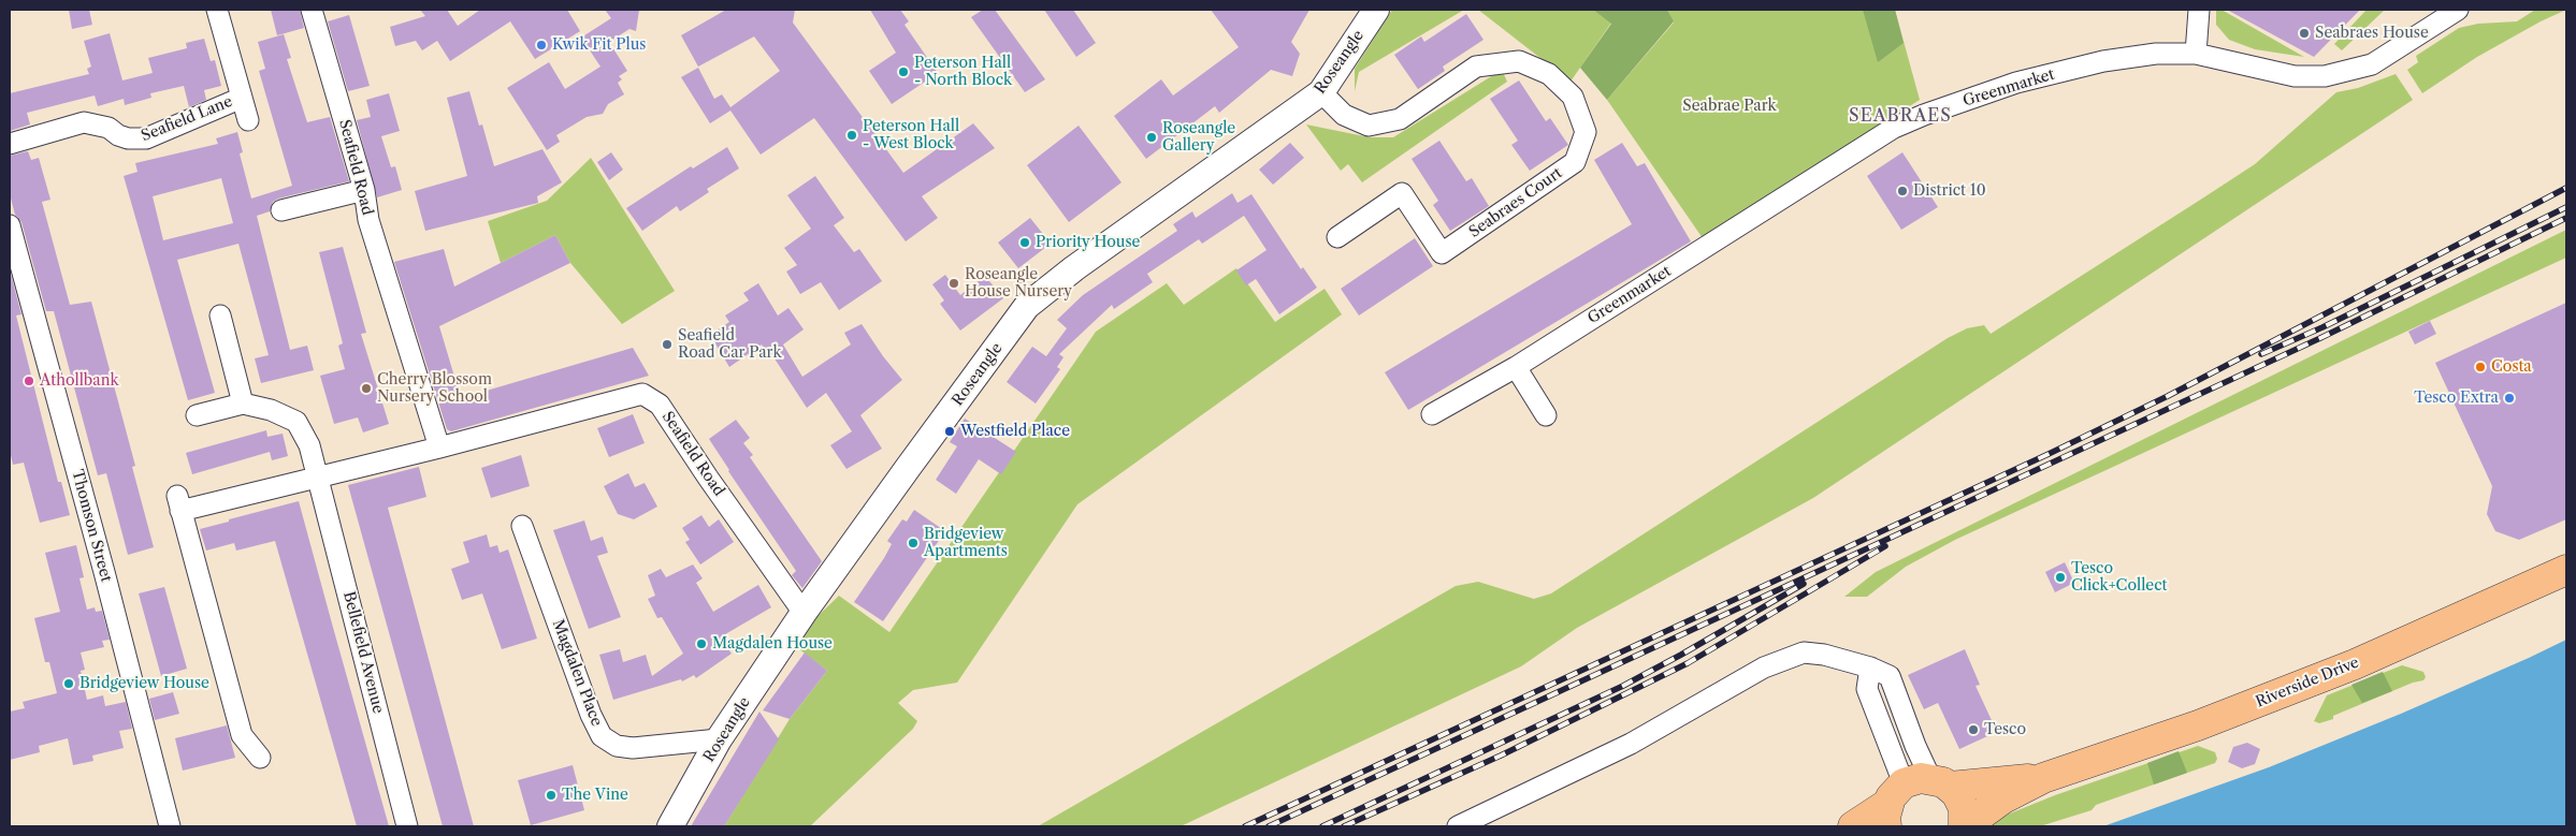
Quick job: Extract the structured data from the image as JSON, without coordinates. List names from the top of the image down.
{
  "streets": {
    "main road": ["Riverside Drive"],
    "street": [
      "Roseangle",
      "Greenmarket",
      "Seafield Lane",
      "Seafield Road",
      "Seabraes Court",
      "Thomson Street",
      "Bellefield Avenue",
      "Magdalen Place"
    ]
  },
  "crossings": [
    ["Roseangle", "Seafield Road"],
    ["Roseangle", "Seabraes Court"],
    ["Roseangle", "Magdalen Place"],
    ["Seafield Road", "Bellefield Avenue"]
  ],
  "districts": ["SEABRAES"],
  "parks": ["Seabrae Park"],
  "places": [
    "Seabraes House",
    "Kwik Fit Plus",
    "Peterson Hall - North Block",
    "Peterson Hall - West Block",
    "Roseangle Gallery",
    "District 10",
    "Priority House",
    "Roseangle House Nursery",
    "Seafield Road Car Park",
    "Costa",
    "Athollbank",
    "Cherry Blossom Nursery School",
    "Tesco Extra",
    "Westfield Place",
    "Bridgeview Apartments",
    "Tesco Click+Collect",
    "Magdalen House",
    "Bridgeview House",
    "Tesco",
    "The Vine"
  ]
}
